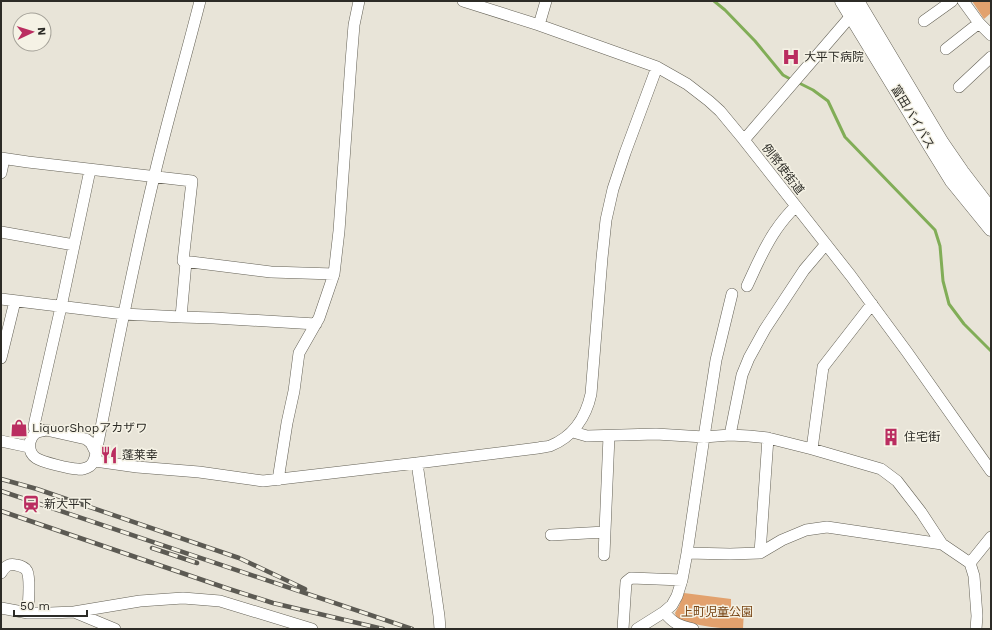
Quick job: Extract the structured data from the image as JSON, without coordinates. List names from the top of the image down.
{
  "streets": {
    "main road": ["富田バイパス"],
    "street": ["例幣使街道"]
  },
  "parks": ["上町児童公園"],
  "places": {
    "hospital": ["大平下病院"],
    "shop": ["LiquorShopアカザワ"],
    "building": ["住宅街"],
    "restaurant": ["蓬莱幸"],
    "station": ["新大平下"]
  },
  "scale_bar": "50 m",
  "north": "right"
}
